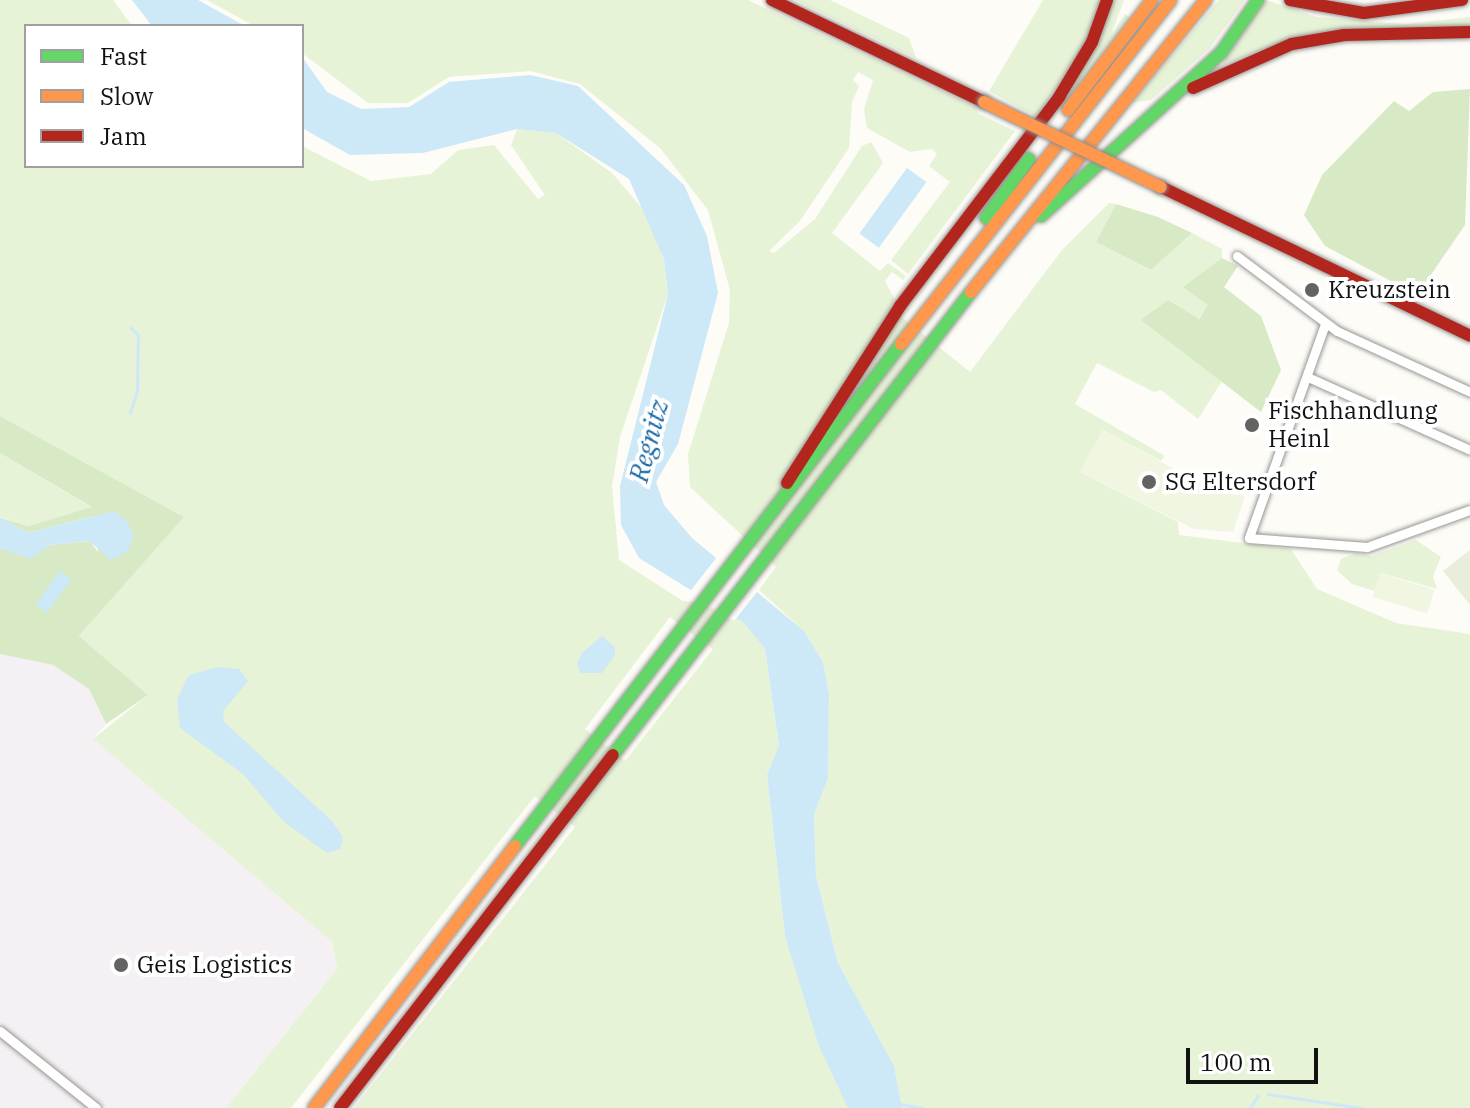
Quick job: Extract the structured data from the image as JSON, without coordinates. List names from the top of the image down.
{
  "water": ["Regnitz"],
  "places": [
    "Kreuzstein",
    "Fischhandlung Heinl",
    "SG Eltersdorf",
    "Geis Logistics"
  ],
  "legend": ["Fast", "Slow", "Jam"],
  "scale_bar": "100 m"
}
